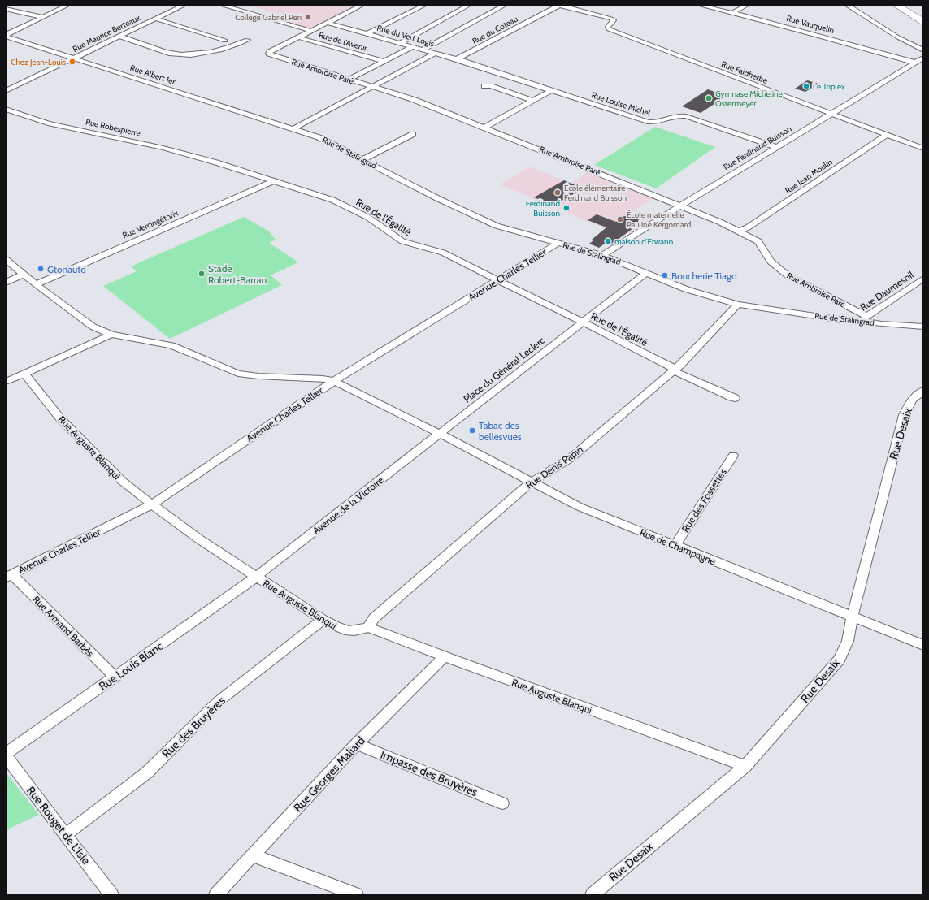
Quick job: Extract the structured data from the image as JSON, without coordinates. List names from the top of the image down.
{
  "streets": {
    "street": [
      "Rue Vauquelin",
      "Rue du Coteau",
      "Rue Maurice Berteaux",
      "Rue du Vert Logis",
      "Rue de l'Avenir",
      "Rue Ambroise Paré",
      "Rue Faidherbe",
      "Rue Albert 1er",
      "Rue Louise Michel",
      "Rue Robespierre",
      "Rue Ferdinand Buisson",
      "Rue de Stalingrad",
      "Rue Jean Moulin",
      "Rue de l'Égalité",
      "Rue Vercingétorix",
      "Avenue Charles Tellier",
      "Rue Daumesnil",
      "Place du Général Leclerc",
      "Rue Desaix",
      "Rue Auguste Blanqui",
      "Rue Denis Papin",
      "Rue des Fossettes",
      "Avenue de la Victoire",
      "Rue de Champagne",
      "Rue Armand Barbès",
      "Rue Louis Blanc",
      "Rue des Bruyères",
      "Impasse des Bruyères",
      "Rue Georges Maliard",
      "Rue Rouget de L'Isle"
    ]
  },
  "crossings": [
    ["Rue Vauquelin", "Rue Ferdinand Buisson"],
    ["Rue du Coteau", "Rue du Vert Logis"],
    ["Rue Maurice Berteaux", "Rue Albert 1er"],
    ["Rue du Vert Logis", "Rue Louise Michel"],
    ["Rue de l'Avenir", "Rue Ambroise Paré"],
    ["Rue Ambroise Paré", "Rue Ferdinand Buisson"],
    ["Rue Ambroise Paré", "Rue de Stalingrad"],
    ["Rue Ambroise Paré", "Rue Jean Moulin"],
    ["Rue Ambroise Paré", "Rue Daumesnil"],
    ["Rue Faidherbe", "Rue Ferdinand Buisson"],
    ["Rue Faidherbe", "Rue Jean Moulin"],
    ["Rue Albert 1er", "Rue de Stalingrad"],
    ["Rue Louise Michel", "Rue Ferdinand Buisson"],
    ["Rue Robespierre", "Rue de l'Égalité"],
    ["Rue Ferdinand Buisson", "Rue de Stalingrad"],
    ["Rue de Stalingrad", "Avenue Charles Tellier"],
    ["Rue de Stalingrad", "Rue Daumesnil"],
    ["Rue de Stalingrad", "Rue Denis Papin"],
    ["Rue de l'Égalité", "Rue Vercingétorix"],
    ["Rue de l'Égalité", "Avenue Charles Tellier"],
    ["Rue de l'Égalité", "Place du Général Leclerc"],
    ["Rue de l'Égalité", "Rue Denis Papin"],
    ["Rue Vercingétorix", "Rue de Champagne"],
    ["Avenue Charles Tellier", "Rue Auguste Blanqui"],
    ["Avenue Charles Tellier", "Rue de Champagne"],
    ["Avenue Charles Tellier", "Rue Armand Barbès"],
    ["Place du Général Leclerc", "Avenue de la Victoire"],
    ["Place du Général Leclerc", "Rue de Champagne"],
    ["Rue Desaix", "Rue Auguste Blanqui"],
    ["Rue Desaix", "Rue de Champagne"],
    ["Rue Auguste Blanqui", "Rue Denis Papin"],
    ["Rue Auguste Blanqui", "Avenue de la Victoire"],
    ["Rue Auguste Blanqui", "Rue Louis Blanc"],
    ["Rue Auguste Blanqui", "Rue des Bruyères"],
    ["Rue Auguste Blanqui", "Rue Georges Maliard"],
    ["Rue Denis Papin", "Rue de Champagne"],
    ["Rue des Fossettes", "Rue de Champagne"],
    ["Avenue de la Victoire", "Rue de Champagne"],
    ["Avenue de la Victoire", "Rue Louis Blanc"],
    ["Rue Armand Barbès", "Rue Louis Blanc"],
    ["Rue Louis Blanc", "Rue Rouget de L'Isle"],
    ["Rue des Bruyères", "Rue Rouget de L'Isle"],
    ["Impasse des Bruyères", "Rue Georges Maliard"]
  ],
  "places": [
    "Collège Gabriel Péri",
    "Chez Jean-Louis",
    "Le Triplex",
    "Gymnase Micheline Ostermeyer",
    "École élémentaire Ferdinand Buisson",
    "Ferdinand Buisson",
    "École maternelle Pauline Kergomard",
    "maison d'Erwann",
    "Gtonauto",
    "Stade Robert-Barran",
    "Boucherie Tiago",
    "Tabac des bellesvues"
  ]
}
